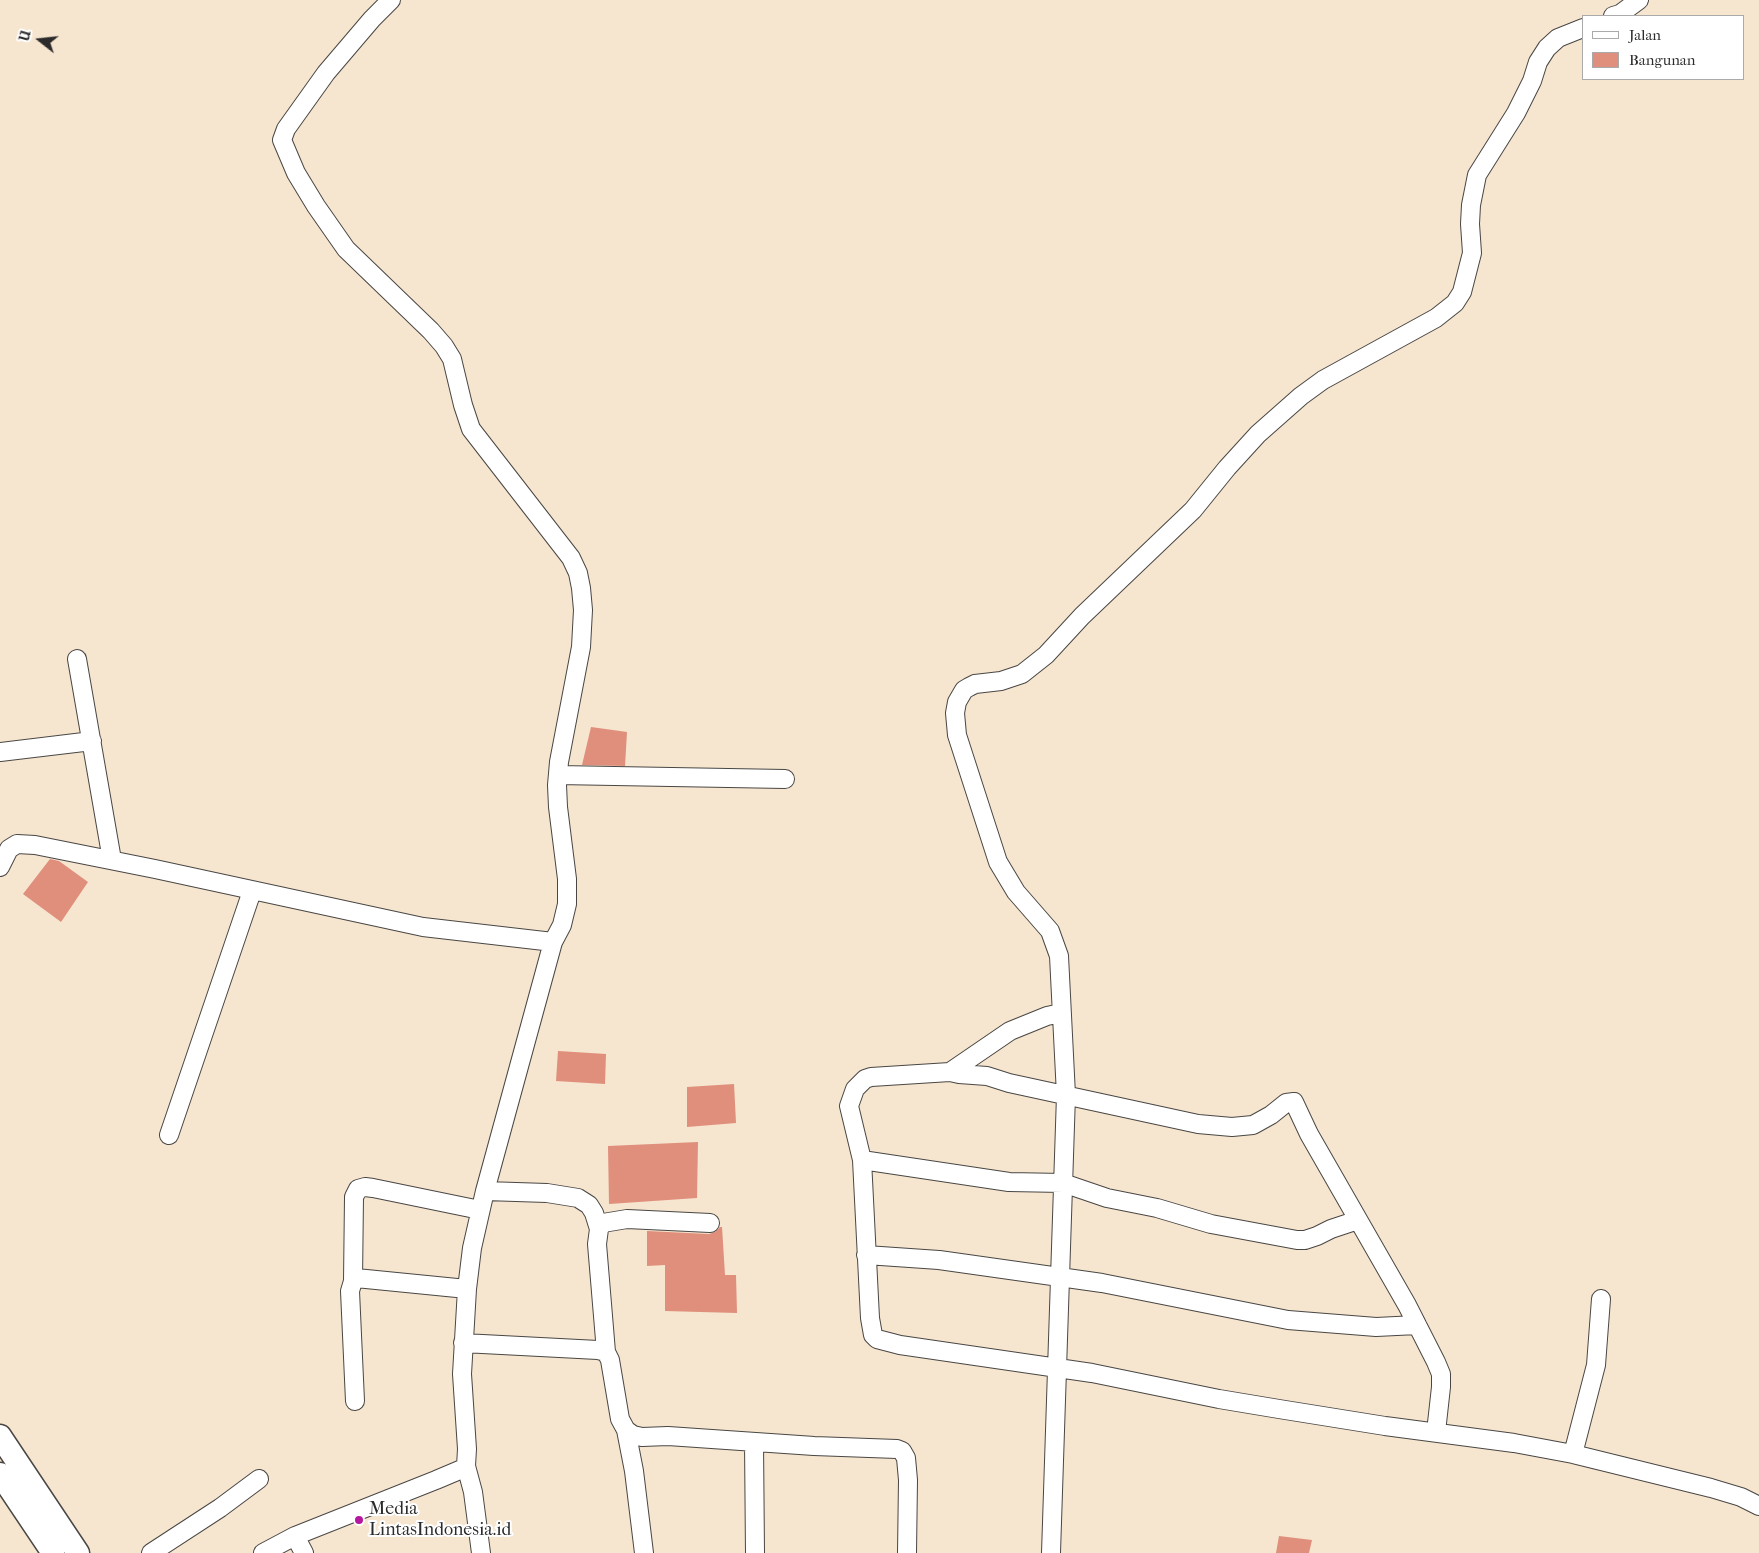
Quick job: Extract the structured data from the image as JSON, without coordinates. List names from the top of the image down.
{
  "places": ["Media LintasIndonesia.id"],
  "legend": ["Jalan", "Bangunan"],
  "north": "left"
}
